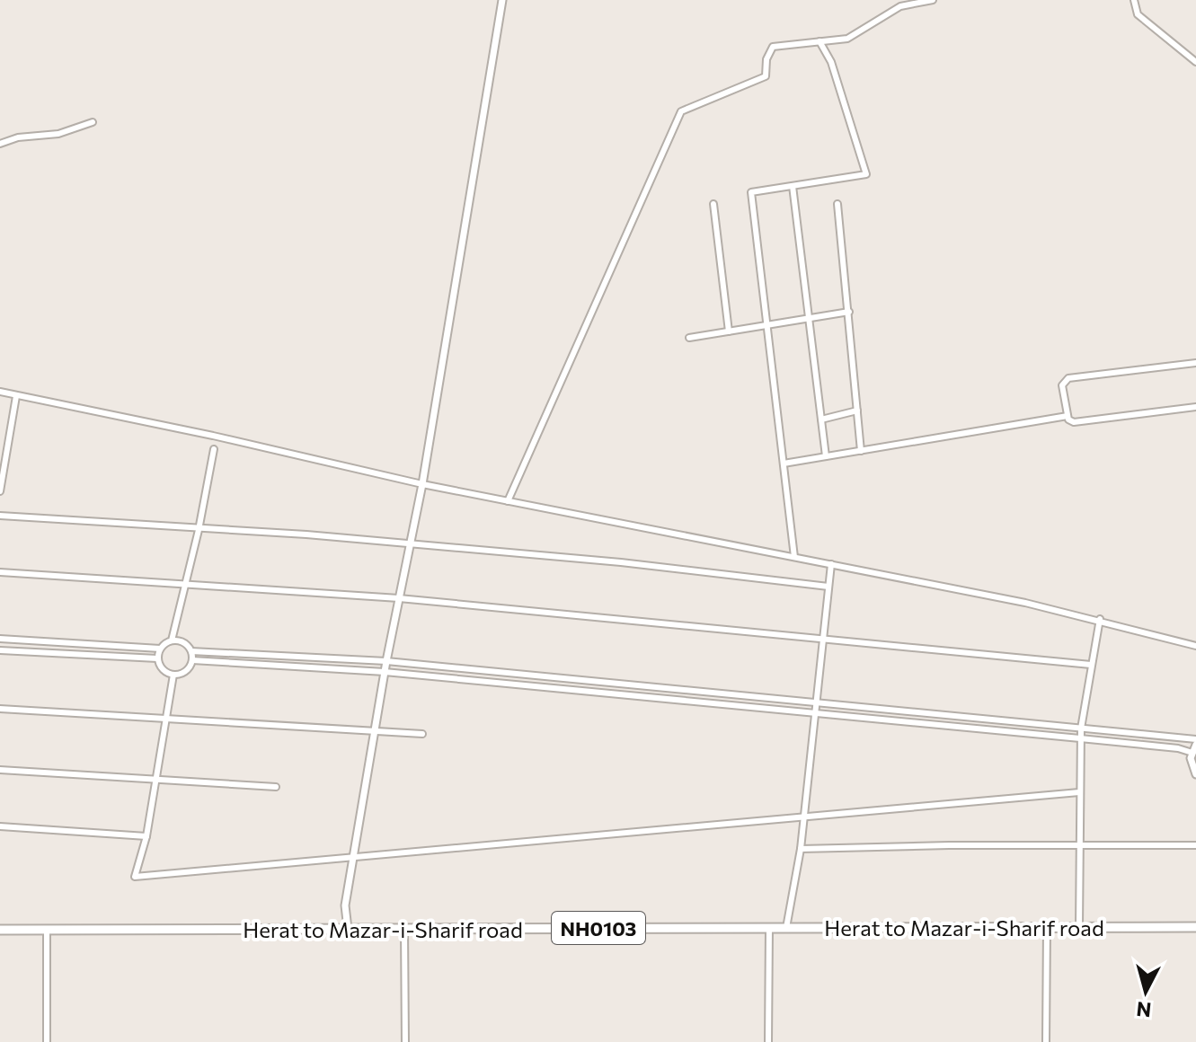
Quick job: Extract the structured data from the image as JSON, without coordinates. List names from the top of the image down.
{
  "streets": {
    "highway": ["Herat to Mazar-i-Sharif road", "NH0103"]
  },
  "north": "bottom"
}
